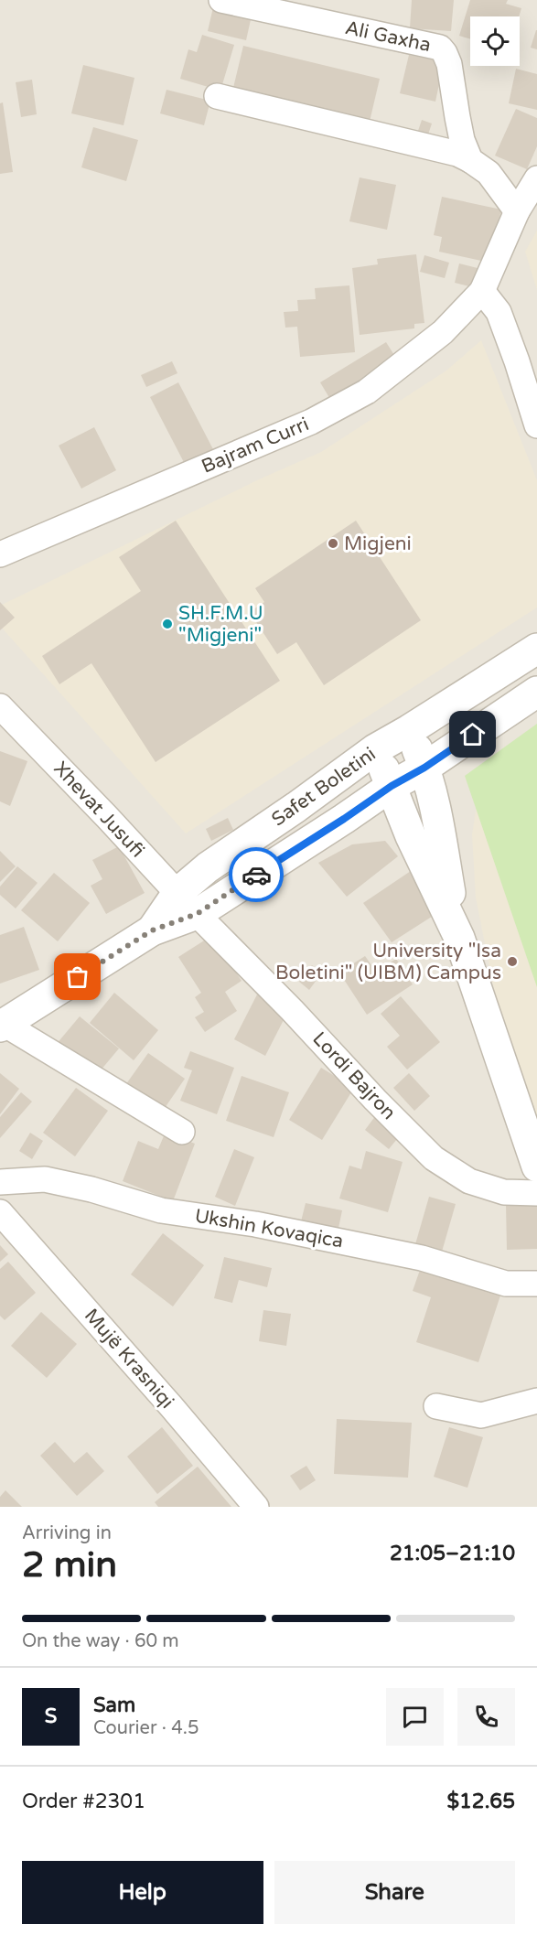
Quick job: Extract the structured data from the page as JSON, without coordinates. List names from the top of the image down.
{
  "streets": {
    "street": [
      "Ali Gaxha",
      "Bajram Curri",
      "Safet Boletini",
      "Xhevat Jusufi",
      "Lordi Bajron",
      "Ukshin Kovaqica",
      "Mujë Krasniqi"
    ]
  },
  "crossings": [
    ["Safet Boletini", "Xhevat Jusufi"],
    ["Safet Boletini", "Lordi Bajron"],
    ["Xhevat Jusufi", "Lordi Bajron"]
  ],
  "places": ["Migjeni", "SH.F.M.U \"Migjeni\"", "University \"Isa Boletini\" (UIBM) Campus"],
  "page": {
    "heading": ["2 min", "Arriving in", "21:05–21:10"],
    "panel": [
      "Sam",
      "Courier · 4.5",
      "Order #2301",
      "$12.65"
    ],
    "bar": "On the way · 60 m",
    "round": "S",
    "buttons": ["Help", "Share"]
  }
}
